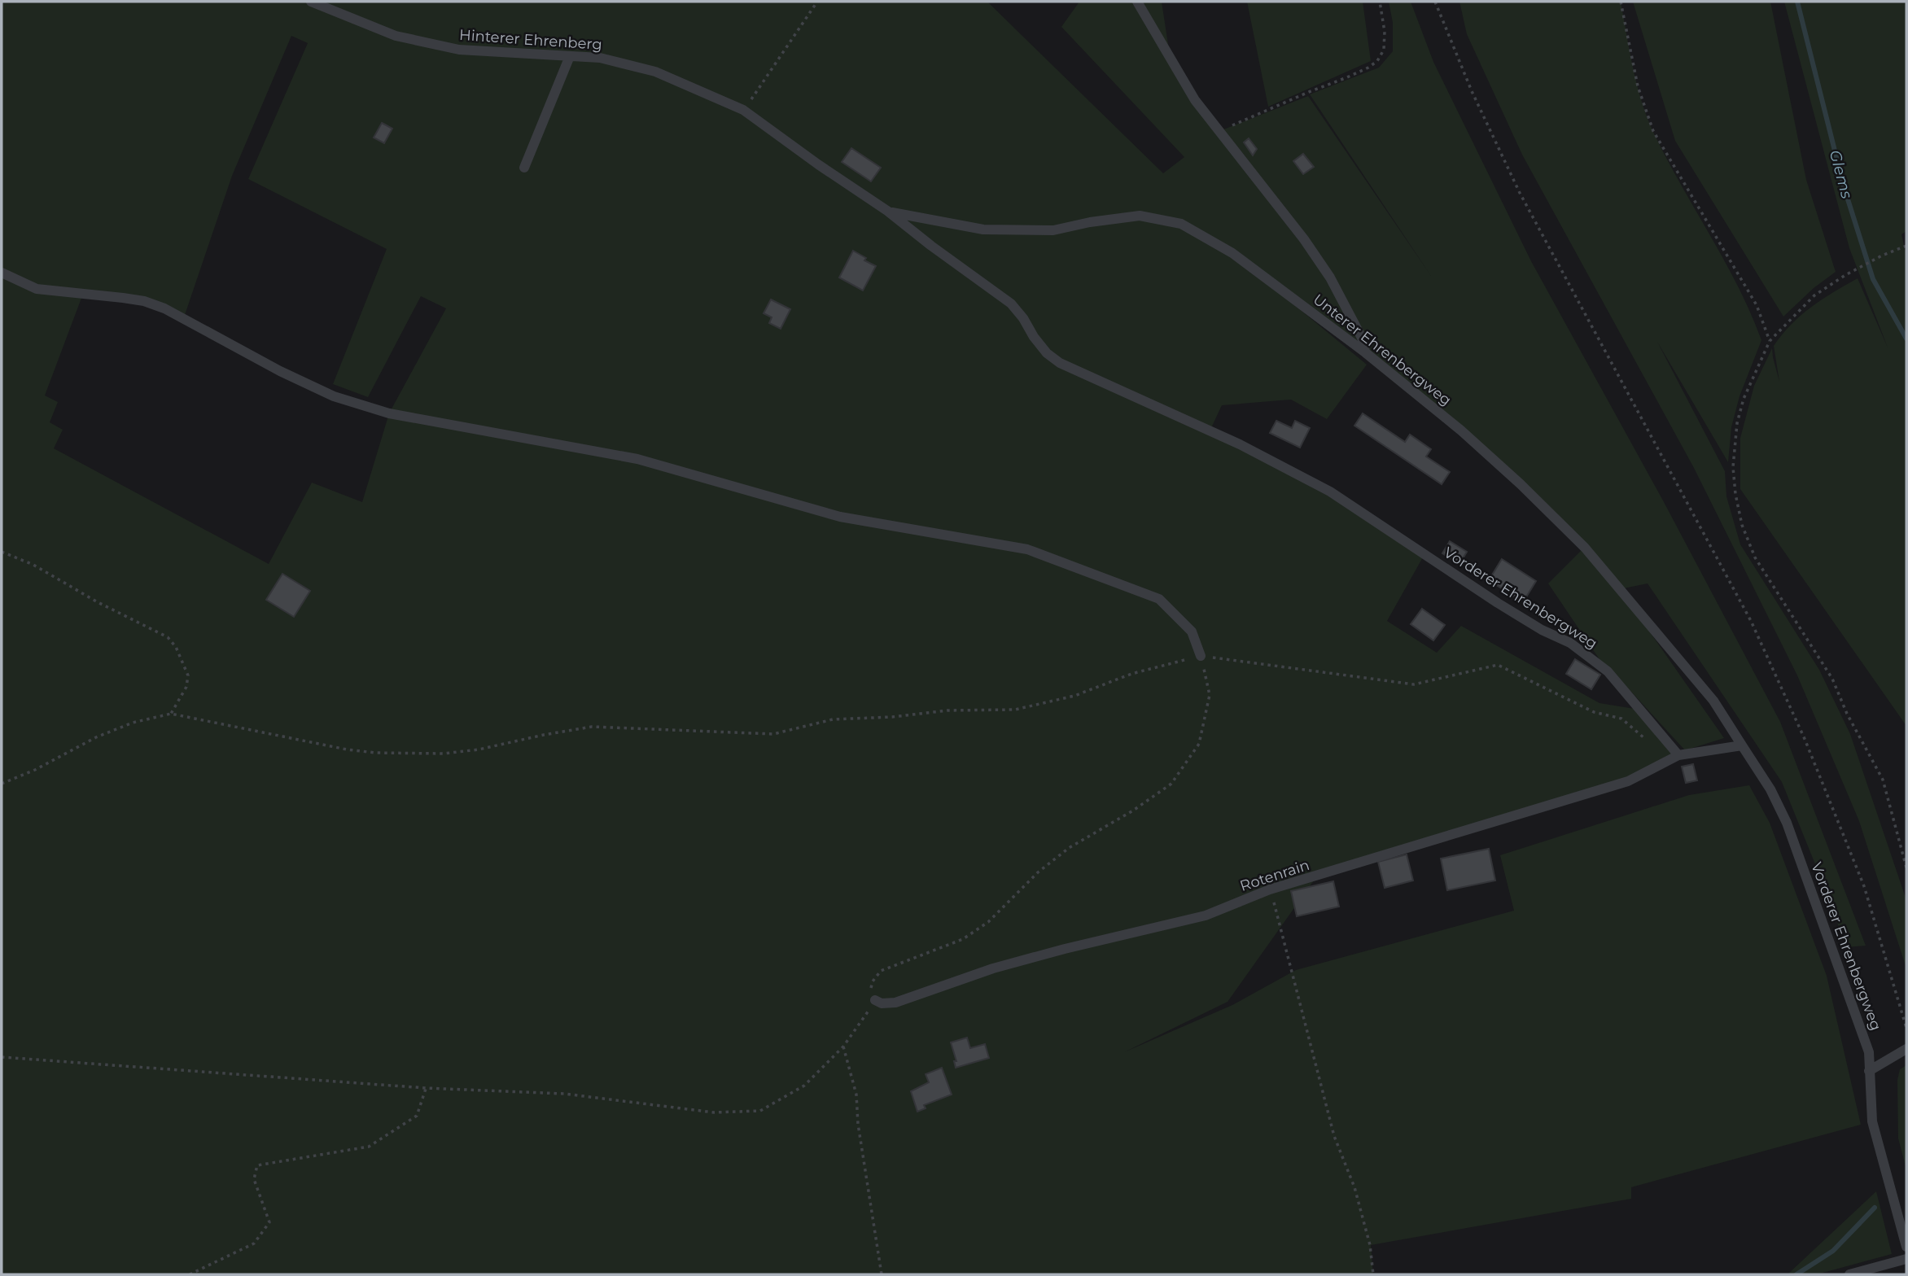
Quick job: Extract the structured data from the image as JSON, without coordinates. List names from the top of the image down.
{
  "streets": {
    "lane": [
      "Hinterer Ehrenberg",
      "Unterer Ehrenbergweg",
      "Vorderer Ehrenbergweg",
      "Rotenrain"
    ]
  },
  "crossings": [
    ["Hinterer Ehrenberg", "Unterer Ehrenbergweg"],
    ["Hinterer Ehrenberg", "Vorderer Ehrenbergweg"],
    ["Unterer Ehrenbergweg", "Vorderer Ehrenbergweg"],
    ["Vorderer Ehrenbergweg", "Rotenrain"]
  ],
  "water": ["Glems"]
}
